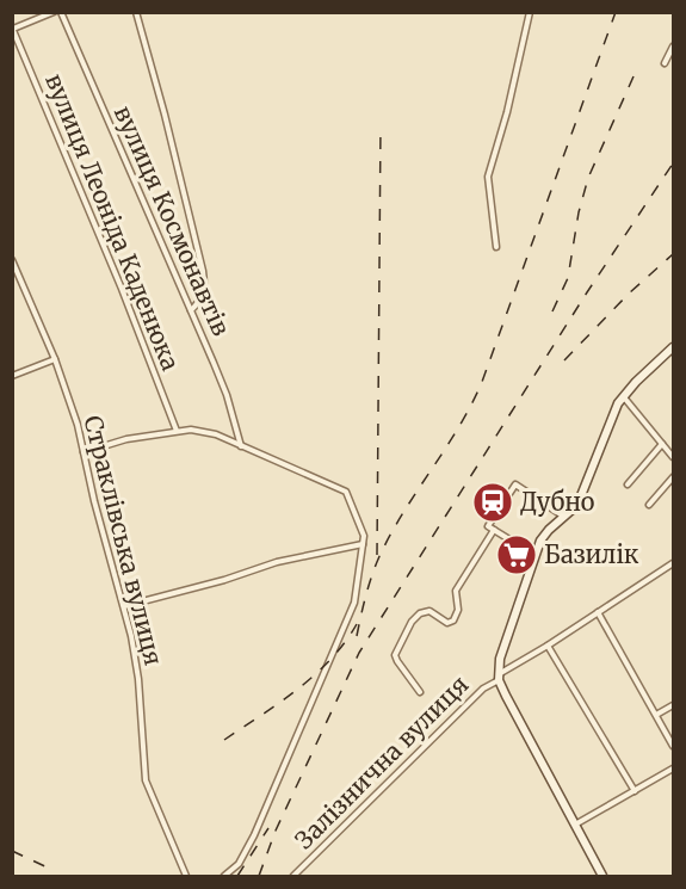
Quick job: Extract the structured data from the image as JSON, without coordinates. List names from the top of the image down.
{
  "streets": {
    "main road": ["Залізнична вулиця"],
    "street": ["вулиця Космонавтів", "вулиця Леоніда Каденюка", "Страклівська вулиця"]
  },
  "places": {
    "station": ["Дубно"],
    "supermarket": ["Базилік"]
  }
}
